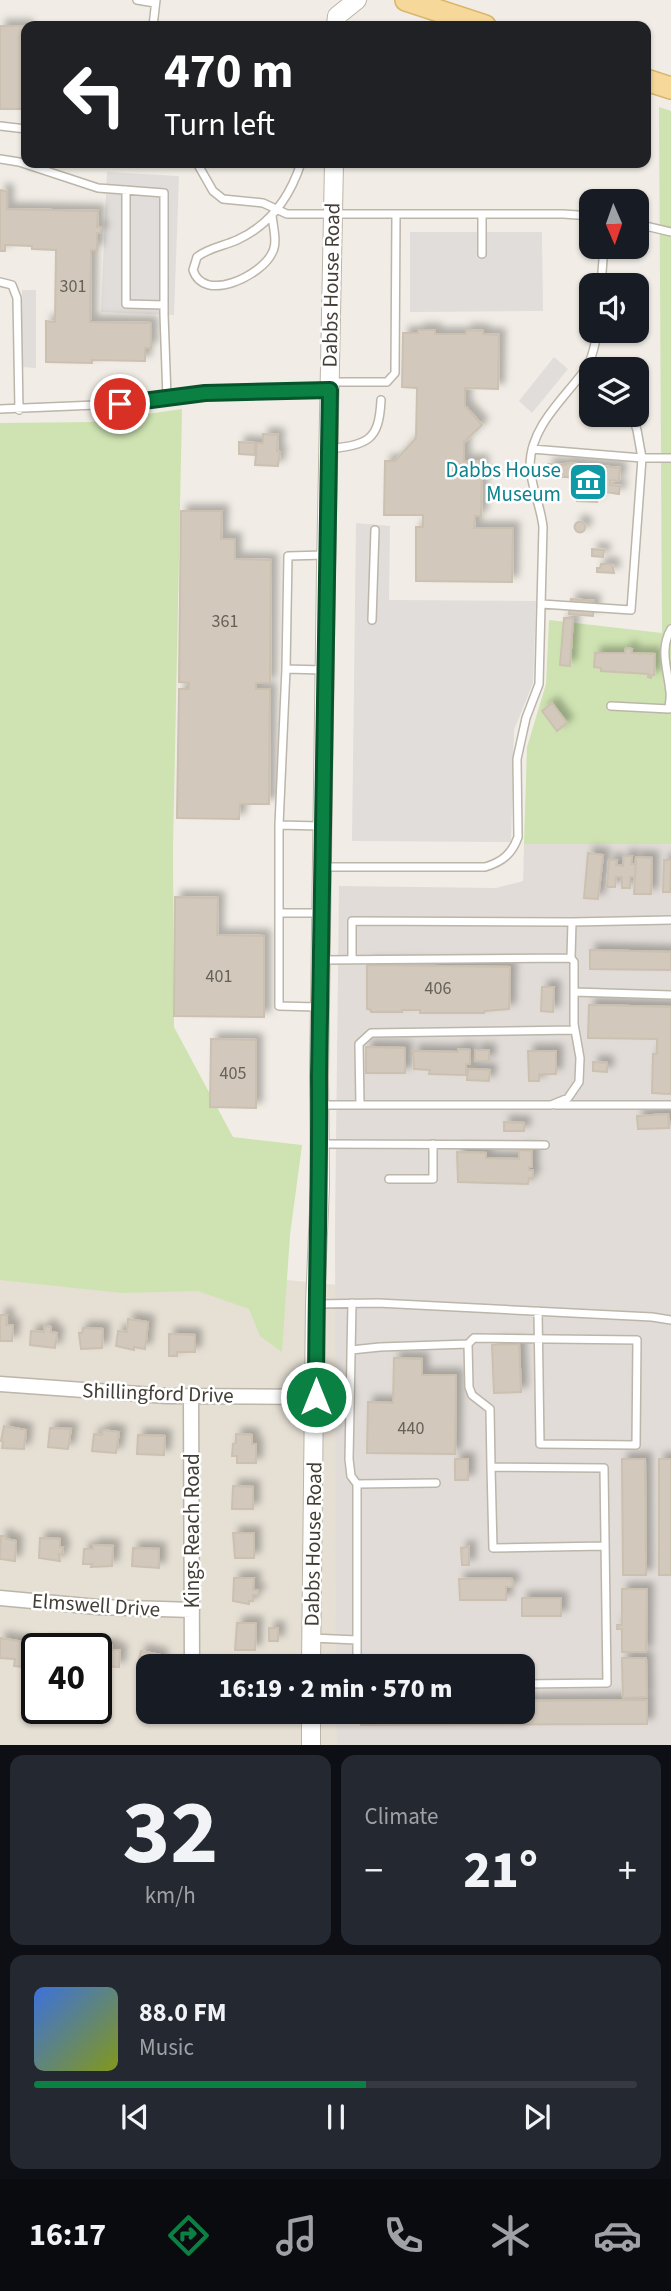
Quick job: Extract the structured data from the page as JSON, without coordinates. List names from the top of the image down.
{
  "streets": {
    "street": [
      "Dabbs House Road",
      "Shillingford Drive",
      "Kings Reach Road",
      "Elmswell Drive"
    ]
  },
  "crossings": [
    ["Dabbs House Road", "Shillingford Drive"],
    ["Shillingford Drive", "Kings Reach Road"],
    ["Kings Reach Road", "Elmswell Drive"]
  ],
  "places": {
    "museum": ["Dabbs House Museum"]
  },
  "house_numbers": [
    "301",
    "361",
    "401",
    "406",
    "405",
    "440"
  ],
  "north": "bottom",
  "page": {
    "turn": ["470 m", "Turn left"],
    "limit": "40",
    "trip": "16:19 · 2 min · 570 m",
    "tile": [
      ["32", "km/h"],
      "Climate"
    ],
    "heat": ["−", "21°", "+"],
    "song": ["88.0 FM", "Music"],
    "tabs": "16:17"
  }
}
